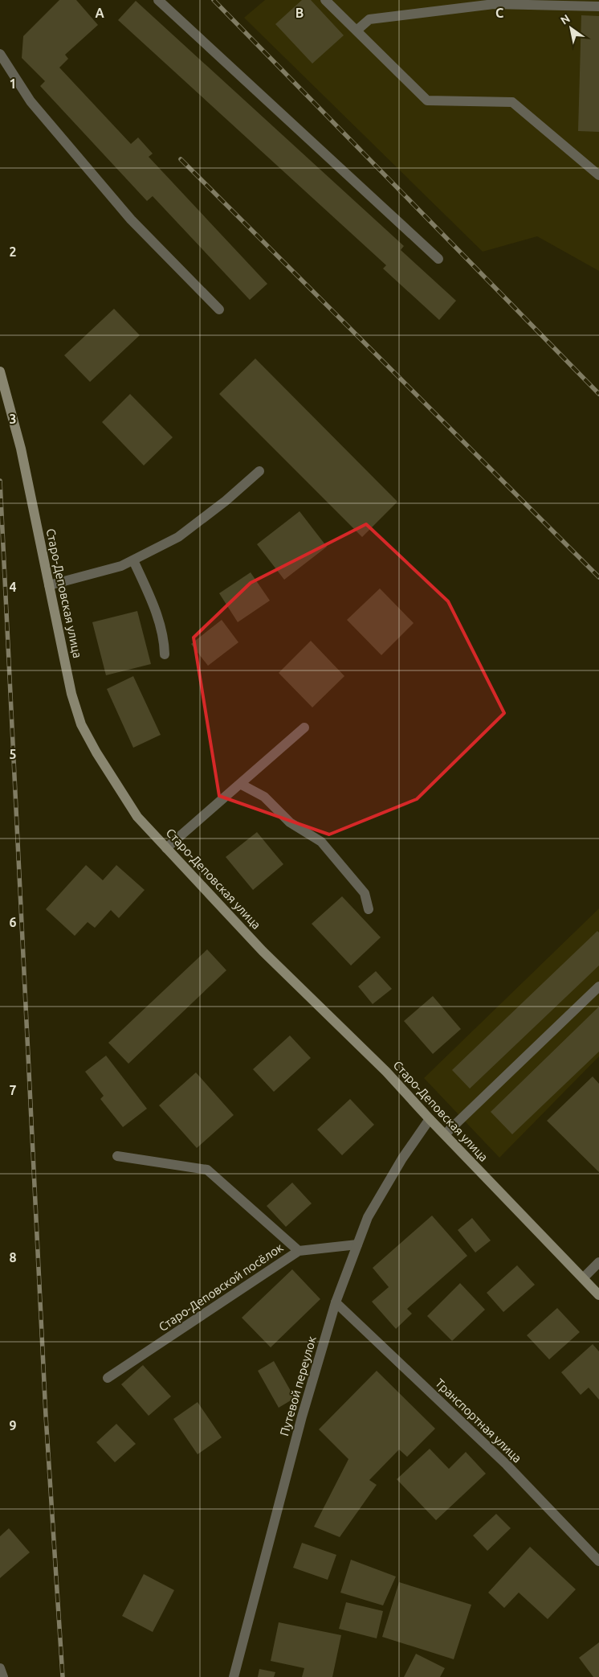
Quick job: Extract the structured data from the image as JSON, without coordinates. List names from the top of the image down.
{
  "streets": {
    "main road": ["Старо-Деповская улица"],
    "street": ["Старо-Деповской посёлок", "Путевой переулок", "Транспортная улица"]
  },
  "crossings": [
    ["Старо-Деповская улица", "Путевой переулок"],
    ["Старо-Деповской посёлок", "Путевой переулок"],
    ["Путевой переулок", "Транспортная улица"]
  ],
  "north": "top left",
  "grid": {
    "columns": ["A", "B", "C"],
    "rows": [
      "1",
      "2",
      "3",
      "4",
      "5",
      "6",
      "7",
      "8",
      "9"
    ]
  }
}
